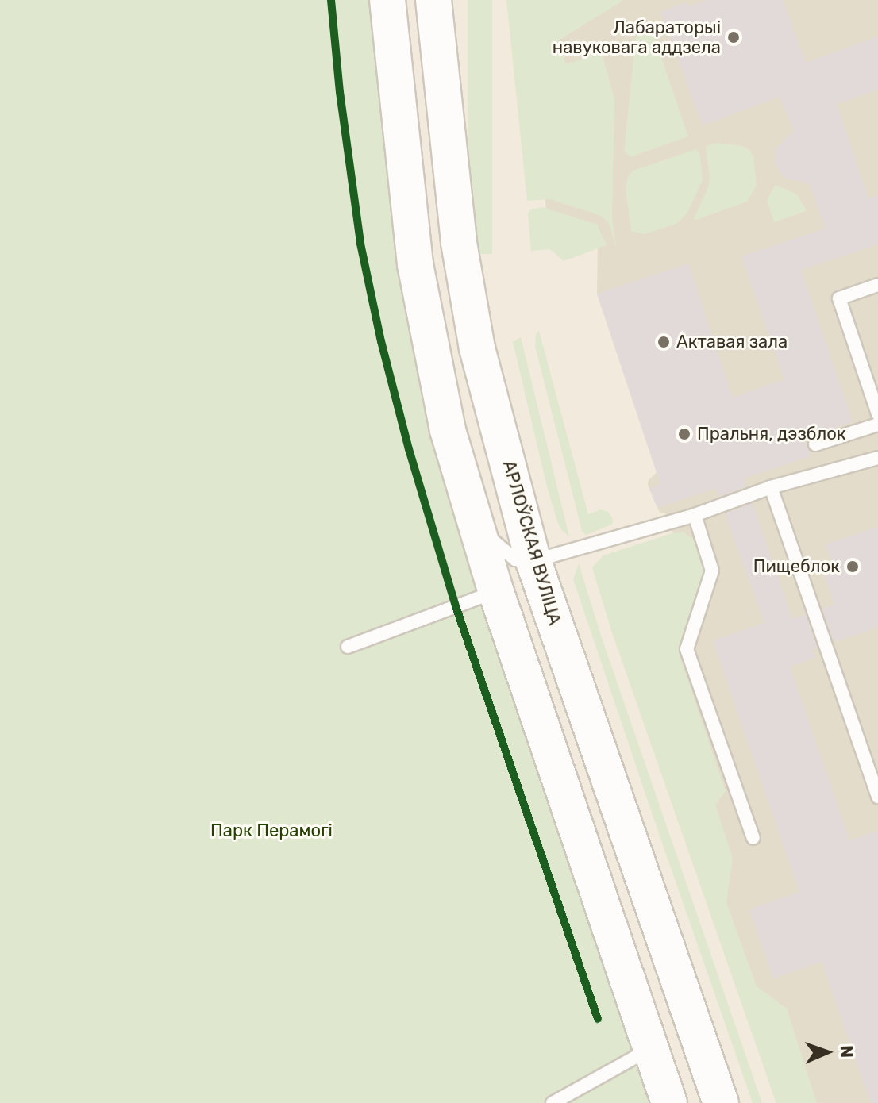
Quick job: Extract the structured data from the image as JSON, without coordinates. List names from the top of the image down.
{
  "streets": {
    "main road": ["АРЛОЎСКАЯ ВУЛІЦА"]
  },
  "parks": ["Парк Перамогі"],
  "places": [
    "Лабараторыі навуковага аддзела",
    "Актавая зала",
    "Пральня, дэзблок",
    "Пищеблок"
  ],
  "north": "right"
}
